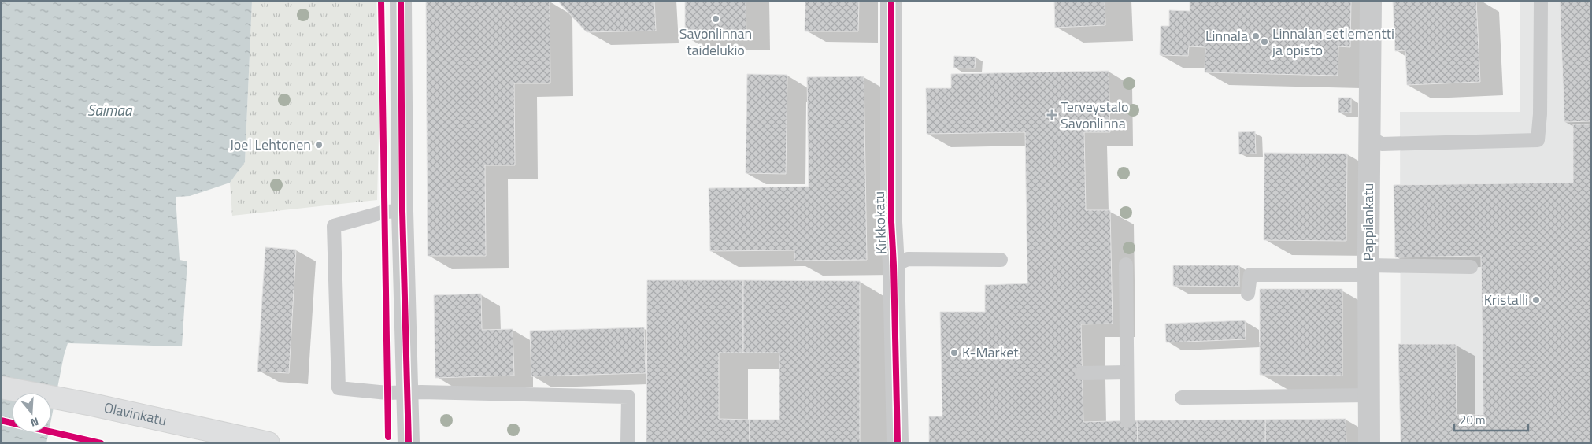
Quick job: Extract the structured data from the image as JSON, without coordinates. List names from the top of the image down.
{
  "streets": {
    "main road": ["Olavinkatu"],
    "street": ["Pappilankatu", "Kirkkokatu"]
  },
  "water": ["Saimaa"],
  "places": {
    "other": [
      "Savonlinnan taidelukio",
      "Linnala",
      "Linnalan setlementti ja opisto",
      "Joel Lehtonen",
      "Kristalli",
      "K-Market"
    ],
    "health": ["Terveystalo Savonlinna"]
  },
  "scale_bar": "20 m",
  "north": "bottom"
}
